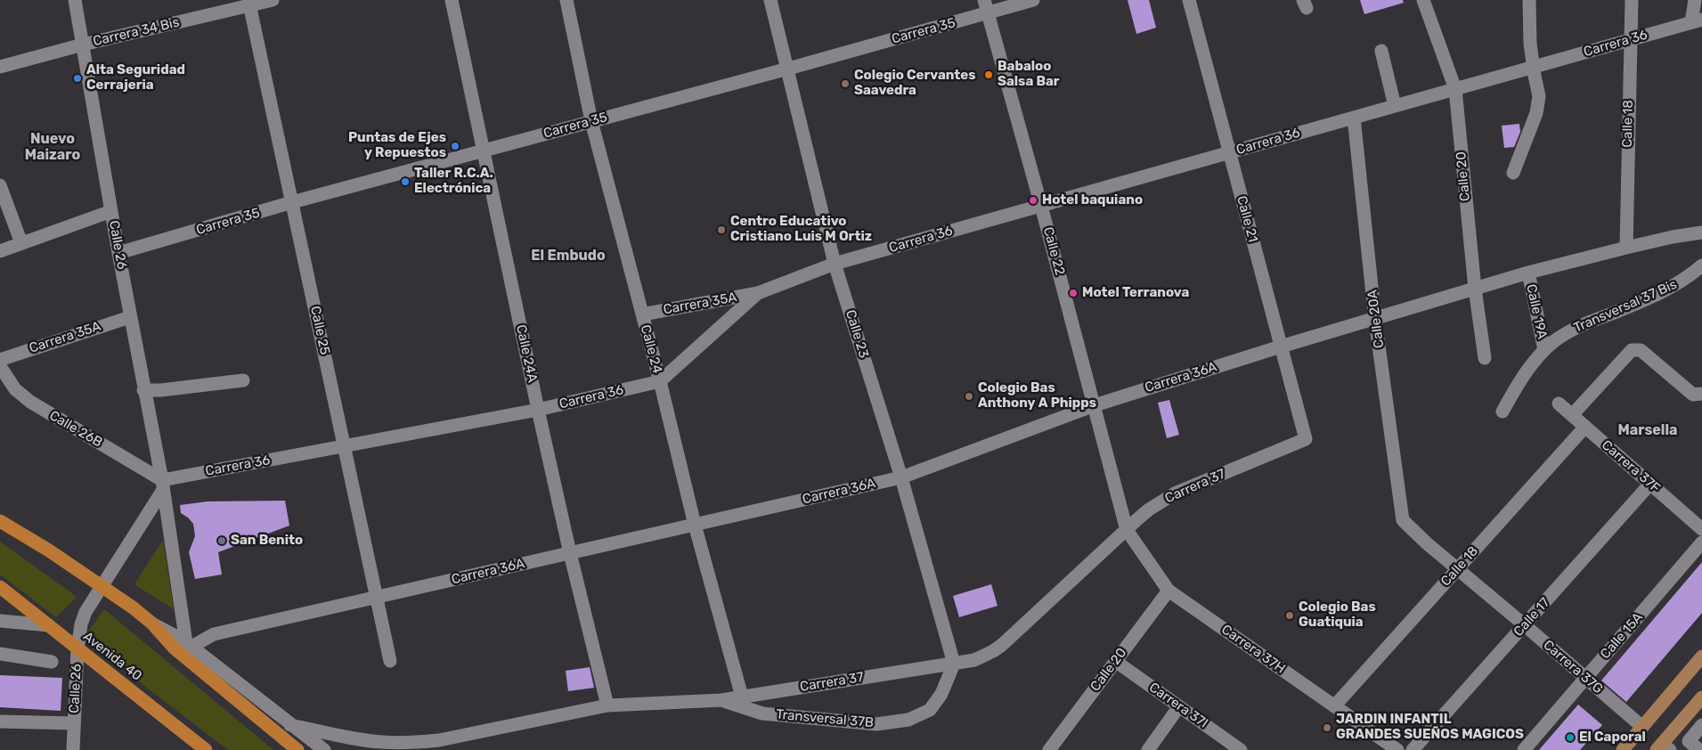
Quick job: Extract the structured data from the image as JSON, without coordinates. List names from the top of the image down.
{
  "streets": {
    "highway": ["Avenida 40"],
    "street": [
      "Carrera 35",
      "Carrera 34 Bis",
      "Carrera 36",
      "Calle 18",
      "Calle 20",
      "Calle 21",
      "Calle 26",
      "Calle 22",
      "Carrera 35A",
      "Transversal 37 Bis",
      "Calle 19A",
      "Calle 20A",
      "Calle 25",
      "Calle 23",
      "Calle 24",
      "Calle 24A",
      "Carrera 36A",
      "Calle 26B",
      "Carrera 37F",
      "Carrera 37",
      "Calle 17",
      "Calle 15A",
      "Carrera 37H",
      "Carrera 37G",
      "Carrera 37I",
      "Transversal 37B"
    ]
  },
  "crossings": [
    ["Carrera 35", "Calle 26"],
    ["Carrera 35", "Calle 22"],
    ["Carrera 35", "Calle 25"],
    ["Carrera 35", "Calle 23"],
    ["Carrera 35", "Calle 24"],
    ["Carrera 35", "Calle 24A"],
    ["Carrera 34 Bis", "Calle 26"],
    ["Carrera 34 Bis", "Calle 25"],
    ["Carrera 36", "Calle 18"],
    ["Carrera 36", "Calle 20"],
    ["Carrera 36", "Calle 21"],
    ["Carrera 36", "Calle 26"],
    ["Carrera 36", "Calle 22"],
    ["Carrera 36", "Carrera 35A"],
    ["Carrera 36", "Calle 20A"],
    ["Carrera 36", "Calle 25"],
    ["Carrera 36", "Calle 23"],
    ["Carrera 36", "Calle 24"],
    ["Carrera 36", "Calle 24A"],
    ["Carrera 36", "Calle 26B"],
    ["Calle 18", "Carrera 37F"],
    ["Calle 18", "Carrera 37H"],
    ["Calle 18", "Carrera 37G"],
    ["Calle 20", "Carrera 36A"],
    ["Calle 20", "Carrera 37H"],
    ["Calle 20", "Carrera 37I"],
    ["Calle 21", "Carrera 36A"],
    ["Calle 21", "Carrera 37"],
    ["Calle 26", "Carrera 35A"],
    ["Calle 26", "Carrera 36A"],
    ["Calle 26", "Calle 26B"],
    ["Calle 26", "Avenida 40"],
    ["Calle 22", "Carrera 36A"],
    ["Calle 22", "Carrera 37"],
    ["Calle 22", "Carrera 37H"],
    ["Carrera 35A", "Calle 24"],
    ["Transversal 37 Bis", "Calle 19A"],
    ["Calle 20A", "Carrera 36A"],
    ["Calle 20A", "Carrera 37G"],
    ["Calle 25", "Carrera 36A"],
    ["Calle 23", "Carrera 36A"],
    ["Calle 23", "Carrera 37"],
    ["Calle 23", "Transversal 37B"],
    ["Calle 24", "Carrera 36A"],
    ["Calle 24", "Carrera 37"],
    ["Calle 24A", "Carrera 36A"],
    ["Calle 24A", "Carrera 37"],
    ["Carrera 37F", "Calle 17"],
    ["Carrera 37", "Carrera 37H"],
    ["Carrera 37", "Transversal 37B"],
    ["Calle 17", "Carrera 37G"],
    ["Calle 15A", "Carrera 37G"]
  ],
  "districts": ["Nuevo Maizaro", "El Embudo", "Marsella"],
  "places": [
    "Babaloo Salsa Bar",
    "Alta Seguridad Cerrajeria",
    "Colegio Cervantes Saavedra",
    "Puntas de Ejes y Repuestos",
    "Taller R.C.A. Electrónica",
    "Hotel baquiano",
    "Centro Educativo Cristiano Luis M Ortiz",
    "Motel Terranova",
    "Colegio Bas Anthony A Phipps",
    "San Benito",
    "Colegio Bas Guatiquia",
    "JARDIN INFANTIL GRANDES SUEÑOS MAGICOS",
    "El Caporal"
  ]
}
